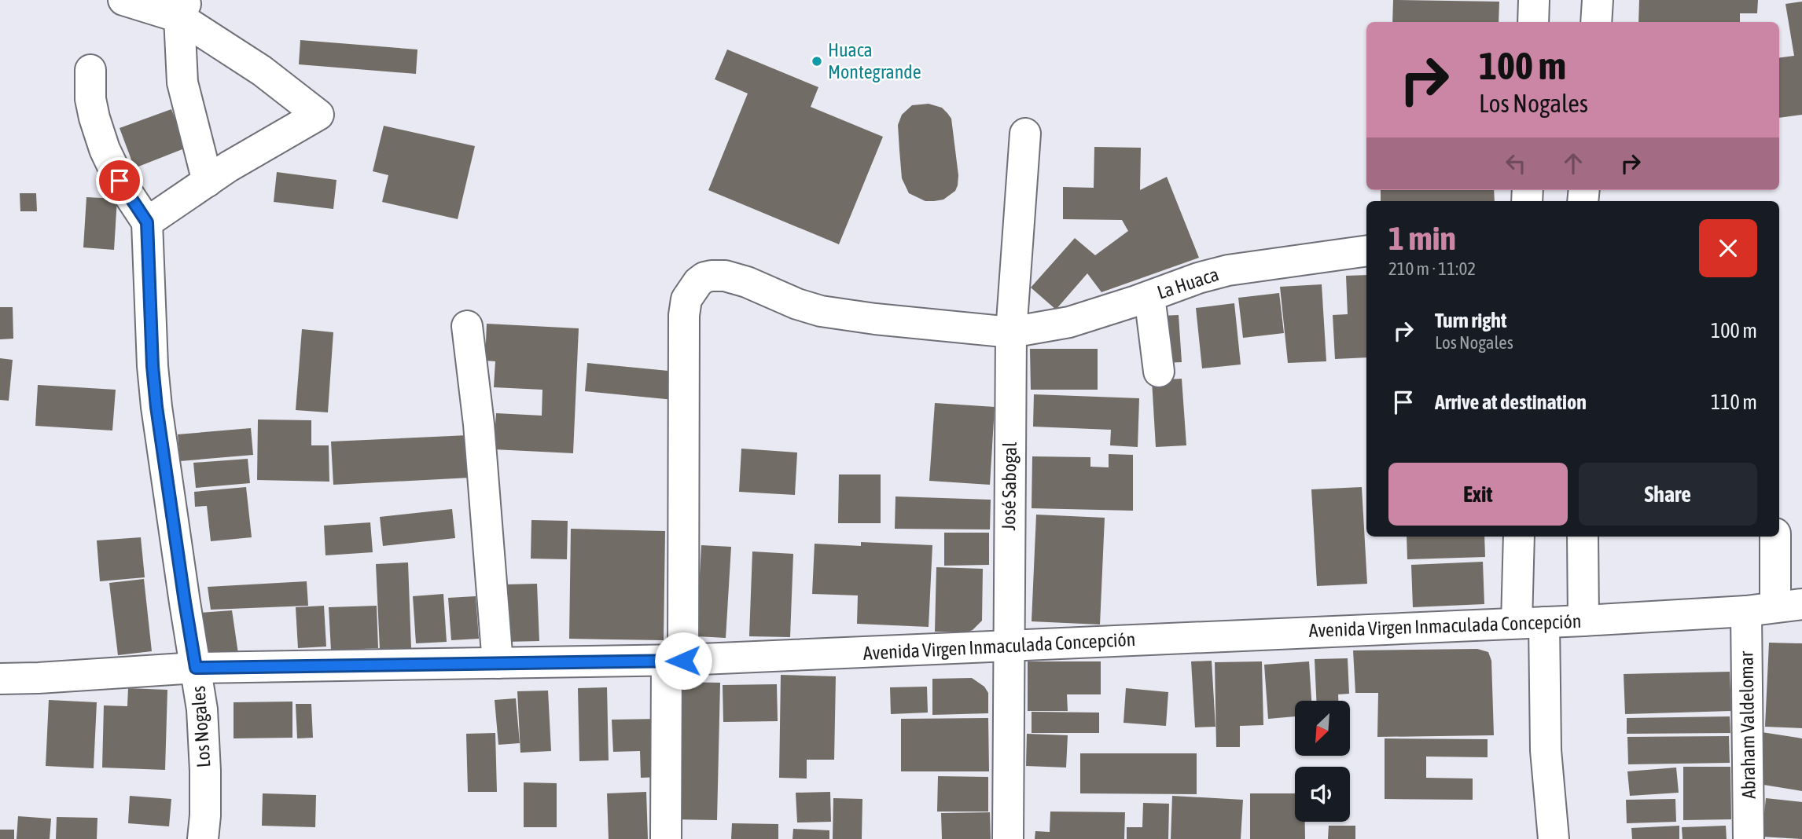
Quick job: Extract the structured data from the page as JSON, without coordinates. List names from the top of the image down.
{
  "streets": {
    "street": [
      "La Huaca",
      "José Sabogal",
      "Avenida Virgen Inmaculada Concepción",
      "Abraham Valdelomar",
      "Los Nogales"
    ]
  },
  "crossings": [
    ["La Huaca", "José Sabogal"],
    ["La Huaca", "Avenida Virgen Inmaculada Concepción"],
    ["José Sabogal", "Avenida Virgen Inmaculada Concepción"],
    ["Avenida Virgen Inmaculada Concepción", "Abraham Valdelomar"],
    ["Avenida Virgen Inmaculada Concepción", "Los Nogales"]
  ],
  "places": ["Huaca Montegrande"],
  "north": "bottom left",
  "page": {
    "turn": ["100 m", "Los Nogales"],
    "heading": ["1 min", "210 m · 11:02"],
    "list": [
      {
        "name": "Turn right",
        "note": "Los Nogales",
        "value": "100 m"
      },
      {
        "name": "Arrive at destination",
        "value": "110 m"
      }
    ],
    "buttons": ["Exit", "Share"]
  }
}
